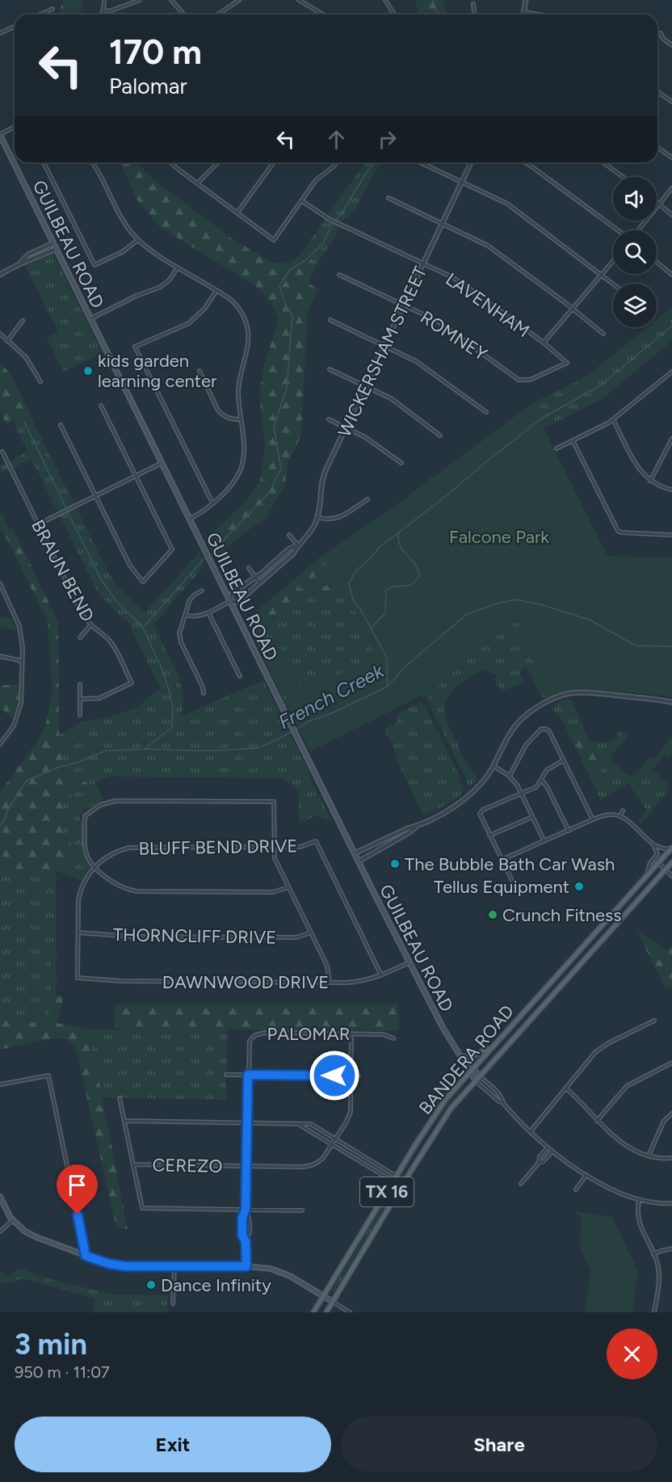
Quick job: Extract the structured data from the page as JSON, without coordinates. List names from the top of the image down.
{
  "streets": {
    "main road": ["GUILBEAU ROAD", "BANDERA ROAD", "TX 16"],
    "street": [
      "LAVENHAM",
      "ROMNEY",
      "WICKERSHAM STREET",
      "BRAUN BEND",
      "BLUFF BEND DRIVE",
      "THORNCLIFF DRIVE",
      "DAWNWOOD DRIVE",
      "PALOMAR",
      "CEREZO"
    ]
  },
  "crossings": [
    ["GUILBEAU ROAD", "WICKERSHAM STREET"],
    ["GUILBEAU ROAD", "DAWNWOOD DRIVE"],
    ["GUILBEAU ROAD", "BANDERA ROAD"],
    ["LAVENHAM", "ROMNEY"],
    ["LAVENHAM", "WICKERSHAM STREET"],
    ["ROMNEY", "WICKERSHAM STREET"],
    ["BLUFF BEND DRIVE", "THORNCLIFF DRIVE"],
    ["BLUFF BEND DRIVE", "DAWNWOOD DRIVE"],
    ["PALOMAR", "CEREZO"]
  ],
  "water": ["French Creek"],
  "parks": ["Falcone Park"],
  "places": [
    "kids garden learning center",
    "The Bubble Bath Car Wash",
    "Tellus Equipment",
    "Crunch Fitness",
    "Dance Infinity"
  ],
  "page": {
    "turn": ["170 m", "Palomar"],
    "heading": ["3 min", "950 m · 11:07"],
    "buttons": ["Exit", "Share"]
  }
}
